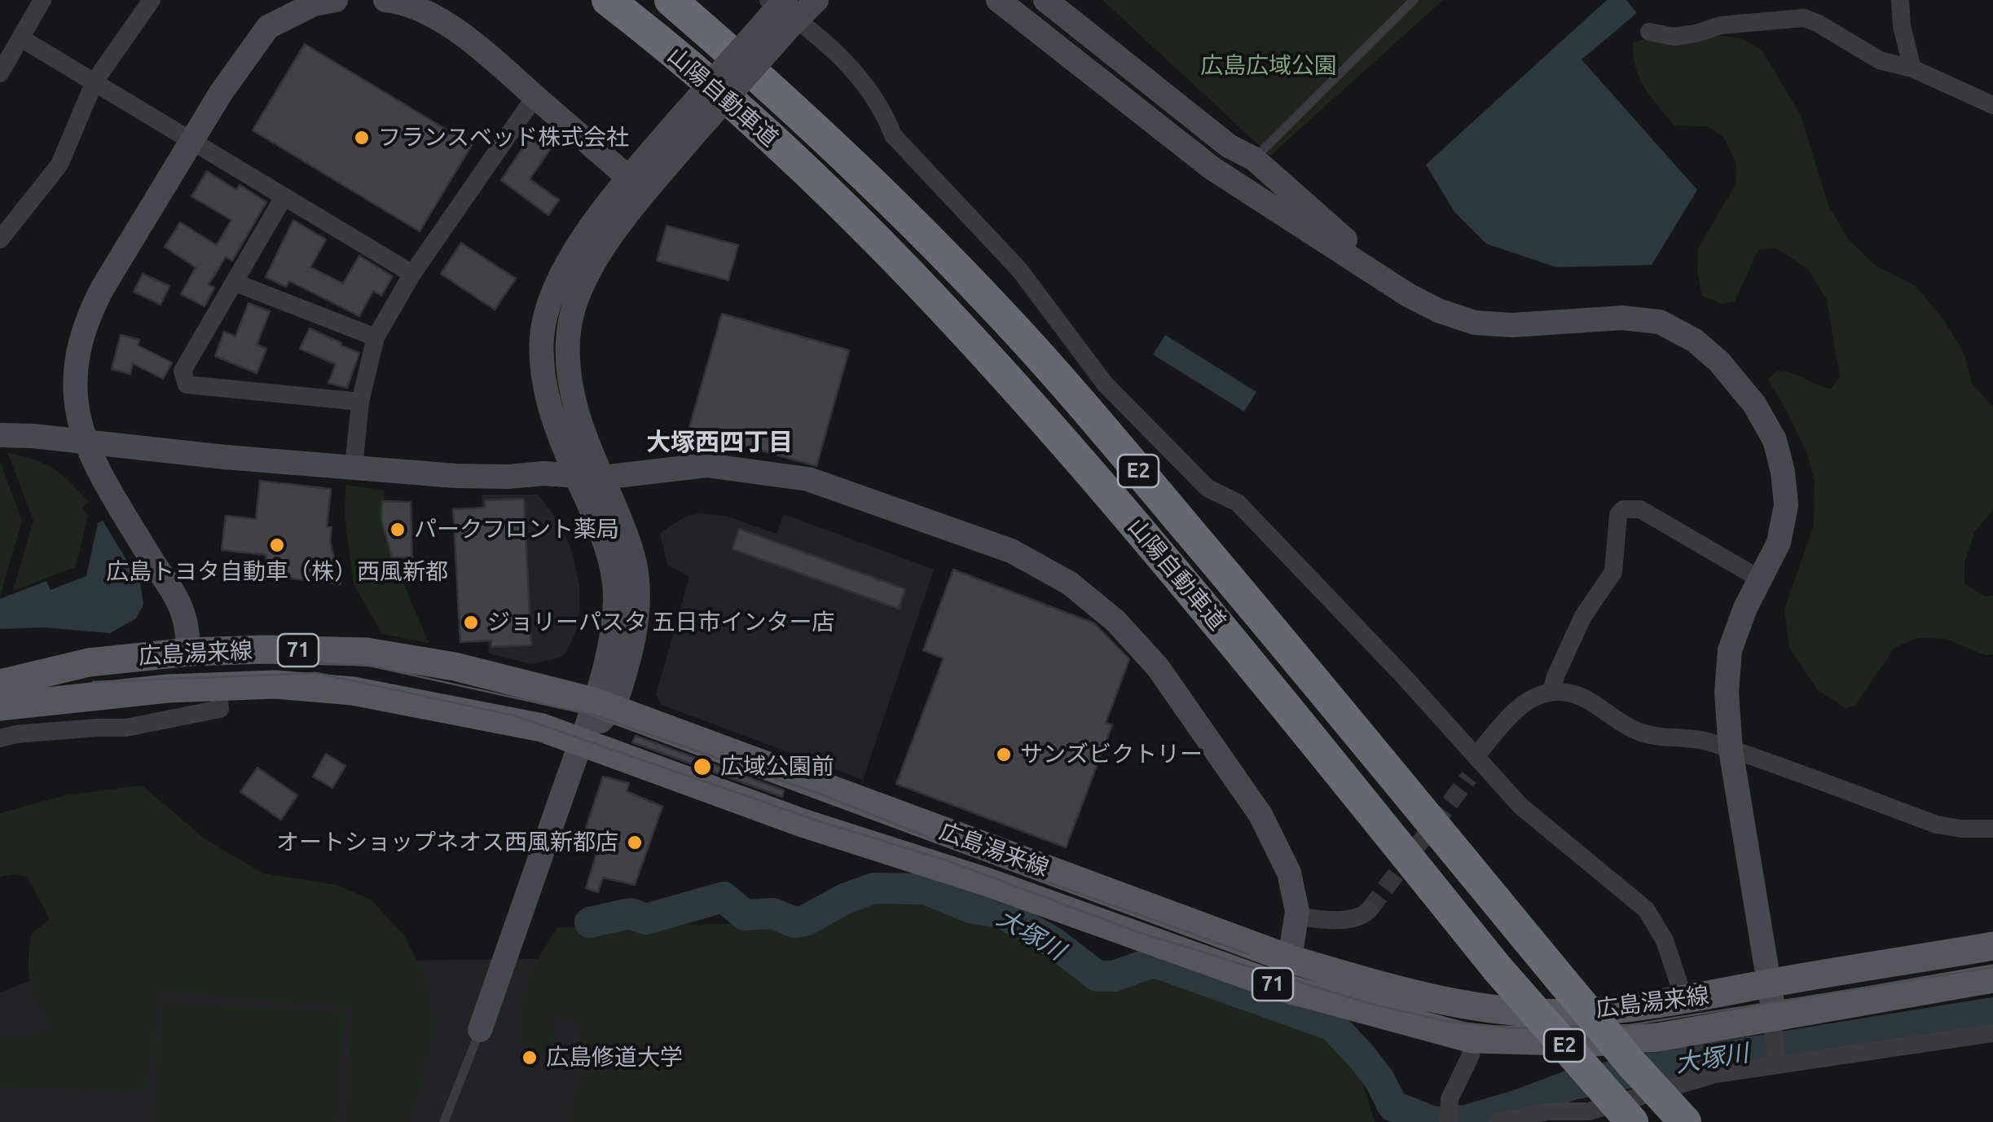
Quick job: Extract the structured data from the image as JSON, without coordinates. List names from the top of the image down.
{
  "streets": {
    "highway": ["山陽自動車道", "E2"],
    "main road": ["71", "広島湯来線"]
  },
  "districts": ["大塚西四丁目"],
  "water": ["大塚川"],
  "parks": ["広島広域公園"],
  "places": [
    "フランスベッド株式会社",
    "パークフロント薬局",
    "広島トヨタ自動車（株）西風新都",
    "ジョリーパスタ 五日市インター店",
    "サンズビクトリー",
    "広域公園前",
    "オートショップネオス西風新都店",
    "広島修道大学"
  ]
}
